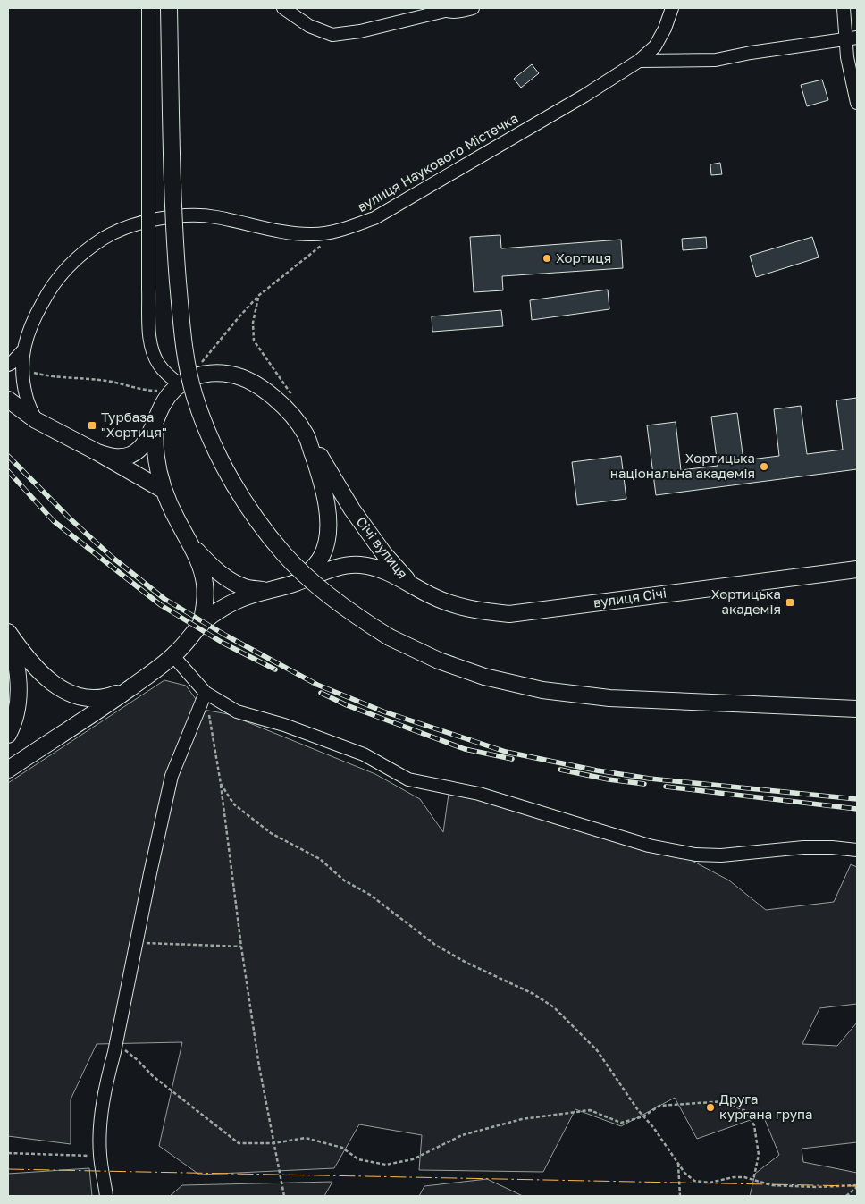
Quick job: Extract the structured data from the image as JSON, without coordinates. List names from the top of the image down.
{
  "streets": {
    "main road": ["Січі вулиця", "вулиця Січі"],
    "street": ["вулиця Наукового Містечка"]
  },
  "crossings": [
    ["Січі вулиця", "вулиця Січі"]
  ],
  "places": {
    "other": ["Хортиця", "Хортицька національна академія", "Друга кургана група"],
    "transit": ["Турбаза \"Хортиця\"", "Хортицька академія"]
  }
}
